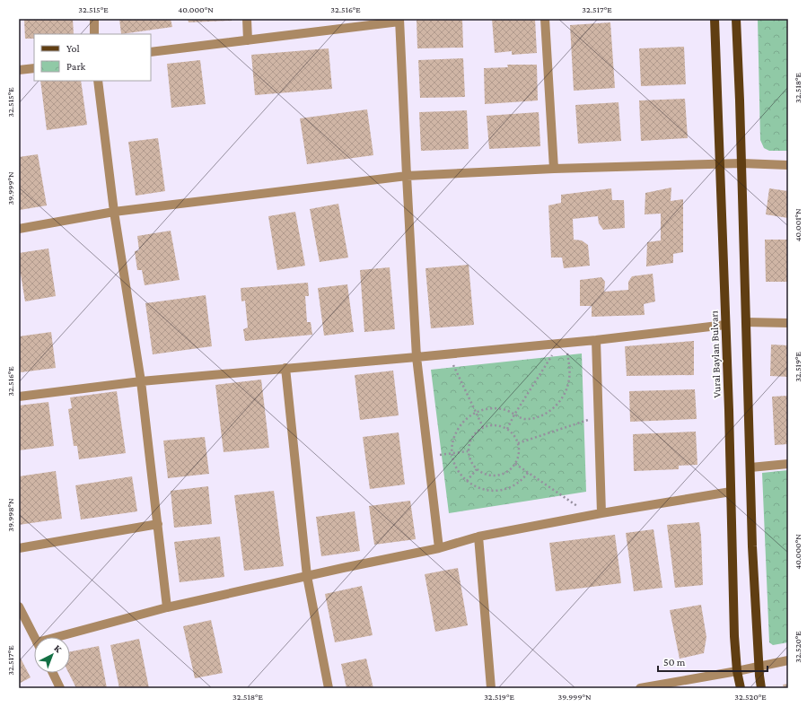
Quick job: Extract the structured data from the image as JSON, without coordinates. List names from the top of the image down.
{
  "streets": {
    "main road": ["Vural Baylan Bulvarı"]
  },
  "legend": ["Yol", "Park"],
  "scale_bar": "50 m",
  "north": "top right",
  "coordinates": [
    "32.515°E",
    "40.000°N",
    "32.516°E",
    "32.517°E",
    "32.518°E",
    "39.999°N",
    "40.001°N",
    "32.519°E",
    "39.998°N",
    "32.520°E"
  ]
}
